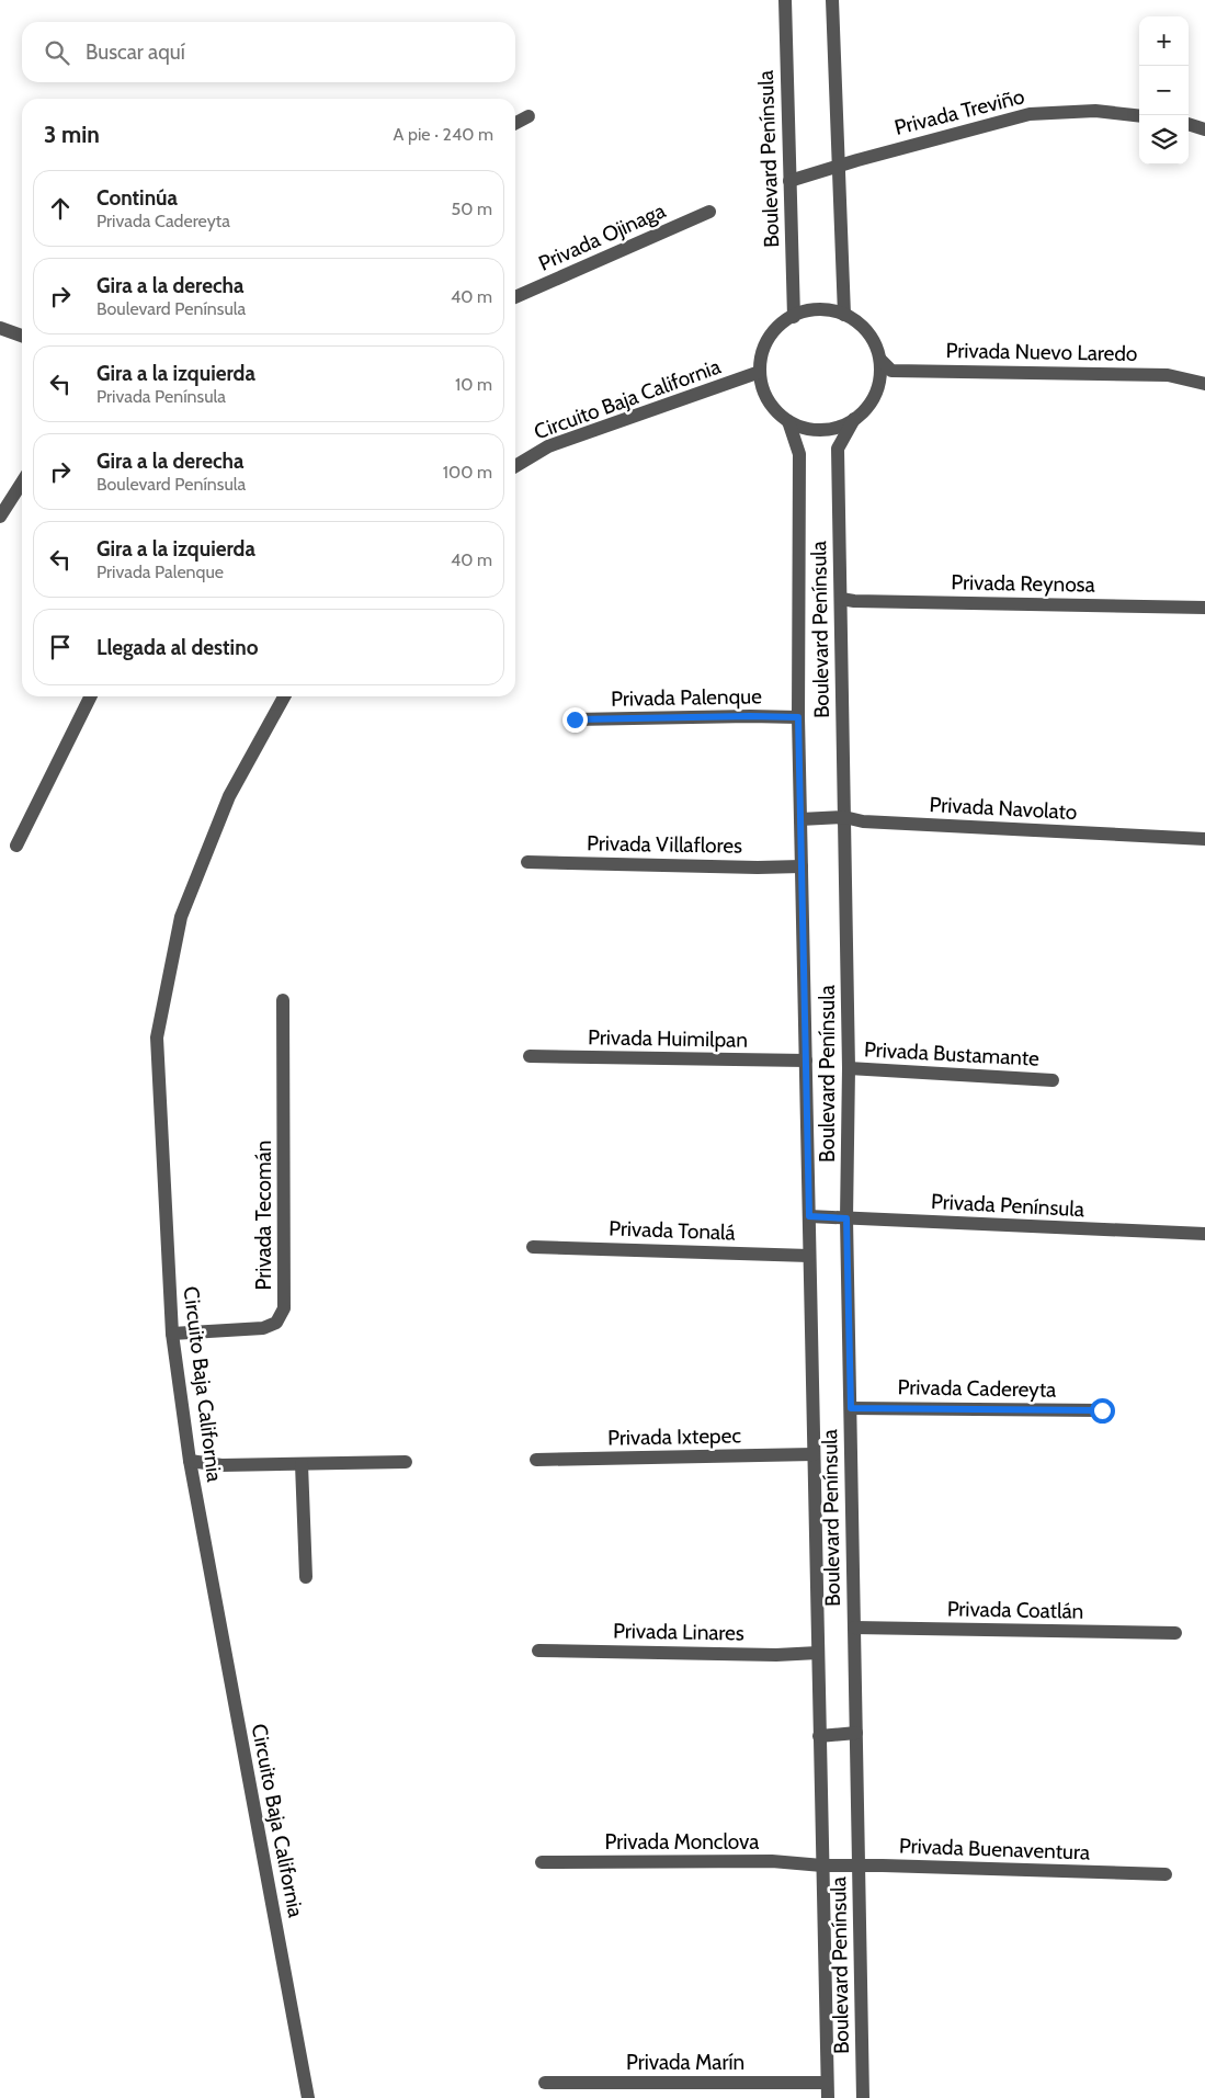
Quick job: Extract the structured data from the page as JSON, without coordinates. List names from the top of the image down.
{
  "streets": {
    "street": [
      "Privada Treviño",
      "Boulevard Península",
      "Privada Ojinaga",
      "Privada Nuevo Laredo",
      "Circuito Baja California",
      "Privada Reynosa",
      "Privada Palenque",
      "Privada Navolato",
      "Privada Villaflores",
      "Privada Huimilpan",
      "Privada Bustamante",
      "Privada Península",
      "Privada Tecomán",
      "Privada Tonalá",
      "Privada Cadereyta",
      "Privada Ixtepec",
      "Privada Coatlán",
      "Privada Linares",
      "Privada Monclova",
      "Privada Buenaventura",
      "Privada Marín"
    ]
  },
  "crossings": [
    ["Privada Treviño", "Boulevard Península"],
    ["Boulevard Península", "Privada Nuevo Laredo"],
    ["Boulevard Península", "Circuito Baja California"],
    ["Boulevard Península", "Privada Reynosa"],
    ["Boulevard Península", "Privada Palenque"],
    ["Boulevard Península", "Privada Navolato"],
    ["Boulevard Península", "Privada Villaflores"],
    ["Boulevard Península", "Privada Huimilpan"],
    ["Boulevard Península", "Privada Bustamante"],
    ["Boulevard Península", "Privada Península"],
    ["Boulevard Península", "Privada Tonalá"],
    ["Boulevard Península", "Privada Cadereyta"],
    ["Boulevard Península", "Privada Ixtepec"],
    ["Boulevard Península", "Privada Coatlán"],
    ["Boulevard Península", "Privada Linares"],
    ["Boulevard Península", "Privada Monclova"],
    ["Boulevard Península", "Privada Buenaventura"],
    ["Boulevard Península", "Privada Marín"],
    ["Privada Nuevo Laredo", "Circuito Baja California"],
    ["Circuito Baja California", "Privada Tecomán"],
    ["Privada Monclova", "Privada Buenaventura"]
  ],
  "page": {
    "map_buttons": ["+", "−"],
    "search": "Buscar aquí",
    "heading": ["3 min", "A pie · 240 m"],
    "list": [
      ["Continúa", "Privada Cadereyta", "50 m"],
      ["Gira a la derecha", "Boulevard Península", "40 m"],
      ["Gira a la izquierda", "Privada Península", "10 m"],
      ["Gira a la derecha", "Boulevard Península", "100 m"],
      ["Gira a la izquierda", "Privada Palenque", "40 m"],
      "Llegada al destino"
    ]
  }
}
